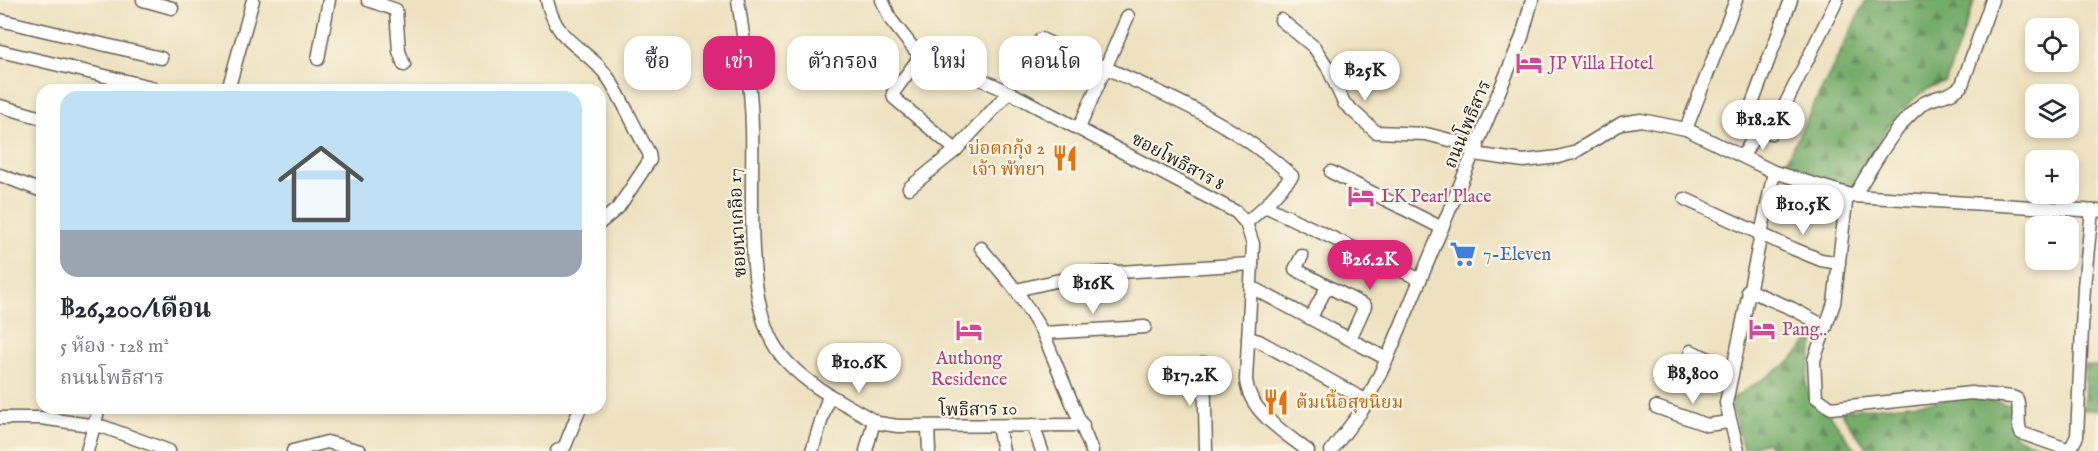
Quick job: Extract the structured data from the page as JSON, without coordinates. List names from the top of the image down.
{
  "streets": {
    "street": [
      "ถนนโพธิสาร",
      "ซอยโพธิสาร 8",
      "ซอยนาเกลือ 17",
      "โพธิสาร 10"
    ]
  },
  "crossings": [
    ["ซอยนาเกลือ 17", "โพธิสาร 10"]
  ],
  "places": {
    "hotel": [
      "JP Villa Hotel",
      "LK Pearl Place",
      "Pang..",
      "Authong Residence"
    ],
    "restaurant": ["บ่อตกกุ้ง 2 เจ้า พัทยา", "ต้มเนื้อสุขนิยม"],
    "supermarket": ["7-Eleven"]
  },
  "page": {
    "map_buttons": ["+", "−"],
    "chip": [
      "ซื้อ",
      "เช่า",
      "ตัวกรอง",
      "ใหม่",
      "คอนโด"
    ],
    "price": [
      "฿25K",
      "฿18.2K",
      "฿10.5K",
      "฿26.2K",
      "฿16K",
      "฿10.6K",
      "฿8,800",
      "฿17.2K"
    ],
    "list": [
      {
        "name": "฿26,200/เดือน",
        "note": "5 ห้อง · 128 m² · ถนนโพธิสาร"
      }
    ]
  }
}
